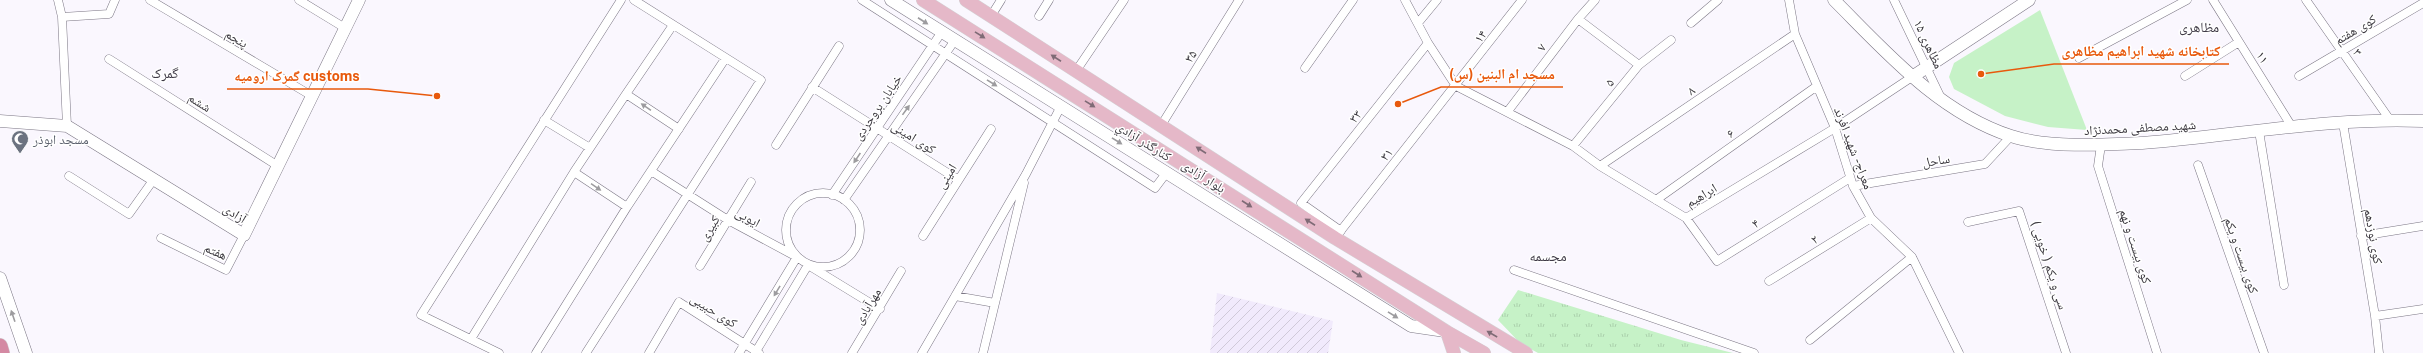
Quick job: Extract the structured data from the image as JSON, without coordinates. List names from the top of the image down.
{
  "streets": {
    "main road": ["بلوار آزادی"],
    "street": [
      "کوی هفتم",
      "۱۴",
      "پنجم",
      "۱۵ مظاهری",
      "۷",
      "۳",
      "۳۵",
      "۱۱",
      "۵",
      "۸",
      "ششم",
      "خیابان بروجردی",
      "۳۳",
      "شهید مصطفی محمدنژاد",
      "۶",
      "کوی امینی",
      "کنارگذر آزادي",
      "معراج - شهید افرند",
      "۳۱",
      "ساحل",
      "امینی",
      "ابراهیم",
      "آزادی",
      "ایوبی",
      "۴",
      "کبیری",
      "کوی نوزدهم",
      "۲",
      "کوی بیست و نهم",
      "هفتم",
      "کوی بیست و یکم",
      "سی و یکم ( خویی )",
      "مهرآبادی",
      "کوی حبیبی"
    ]
  },
  "crossings": [
    ["کوی هفتم", "۳"],
    ["۱۴", "۳۱"],
    ["۱۴", "ابراهیم"],
    ["پنجم", "آزادی"],
    ["۱۵ مظاهری", "شهید مصطفی محمدنژاد"],
    ["۷", "ابراهیم"],
    ["۳", "شهید مصطفی محمدنژاد"],
    ["۳۵", "بلوار آزادی"],
    ["۱۱", "شهید مصطفی محمدنژاد"],
    ["۵", "ابراهیم"],
    ["۸", "معراج - شهید افرند"],
    ["۸", "ابراهیم"],
    ["ششم", "آزادی"],
    ["خیابان بروجردی", "کوی امینی"],
    ["خیابان بروجردی", "کنارگذر آزادي"],
    ["خیابان بروجردی", "ایوبی"],
    ["۳۳", "۳۱"],
    ["۳۳", "بلوار آزادی"],
    ["شهید مصطفی محمدنژاد", "ساحل"],
    ["شهید مصطفی محمدنژاد", "ابراهیم"],
    ["شهید مصطفی محمدنژاد", "کوی نوزدهم"],
    ["شهید مصطفی محمدنژاد", "کوی بیست و نهم"],
    ["۶", "معراج - شهید افرند"],
    ["۶", "ابراهیم"],
    ["کوی امینی", "امینی"],
    ["کنارگذر آزادي", "بلوار آزادی"],
    ["معراج - شهید افرند", "ساحل"],
    ["معراج - شهید افرند", "ابراهیم"],
    ["معراج - شهید افرند", "۴"],
    ["معراج - شهید افرند", "۲"],
    ["۳۱", "بلوار آزادی"],
    ["۳۱", "ابراهیم"],
    ["ساحل", "۴"],
    ["ابراهیم", "۴"],
    ["آزادی", "هفتم"],
    ["ایوبی", "کبیری"]
  ],
  "one_way": ["کنارگذر آزادي"],
  "districts": ["مظاهری", "گمرک", "مجسمه"],
  "places": {
    "other": ["کتابخانه شهید ابراهیم مظاهری", "گمرک ارومیه customs", "مسجد ام البنین (س)"],
    "mosque": ["مسجد ابوذر"]
  }
}
